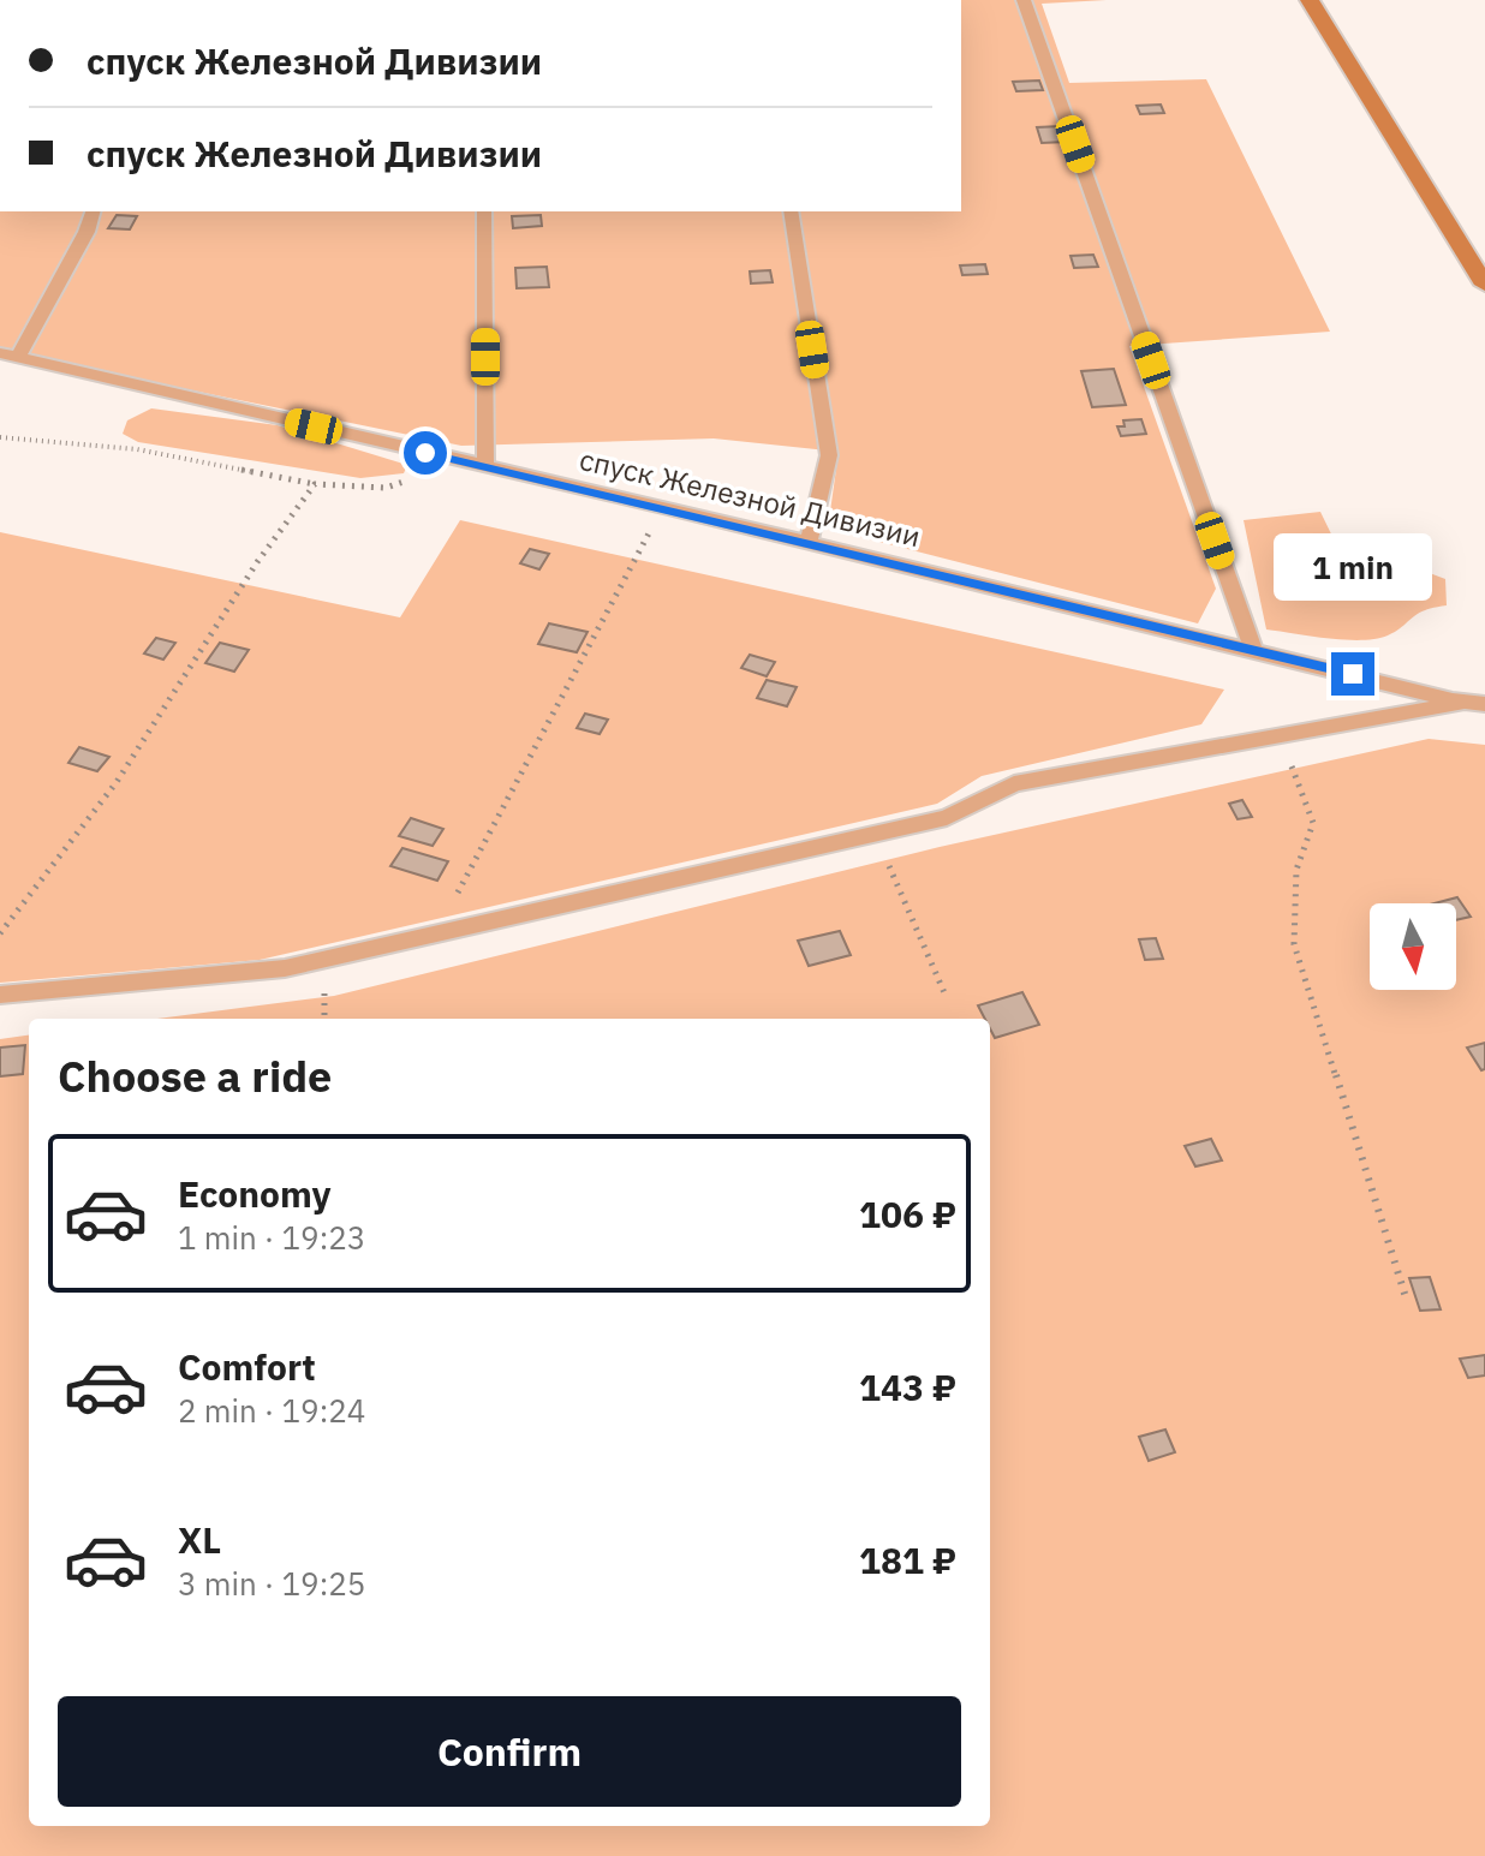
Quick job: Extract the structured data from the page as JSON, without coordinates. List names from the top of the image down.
{
  "streets": {
    "lane": ["спуск Железной Дивизии"]
  },
  "north": "bottom",
  "page": {
    "banner": ["спуск Железной Дивизии", "спуск Железной Дивизии"],
    "bubble": "1 min",
    "heading": "Choose a ride",
    "list": [
      {
        "name": "Economy",
        "note": "1 min · 19:23",
        "value": "106 ₽"
      },
      {
        "name": "Comfort",
        "note": "2 min · 19:24",
        "value": "143 ₽"
      },
      {
        "name": "XL",
        "note": "3 min · 19:25",
        "value": "181 ₽"
      }
    ],
    "buttons": "Confirm"
  }
}
